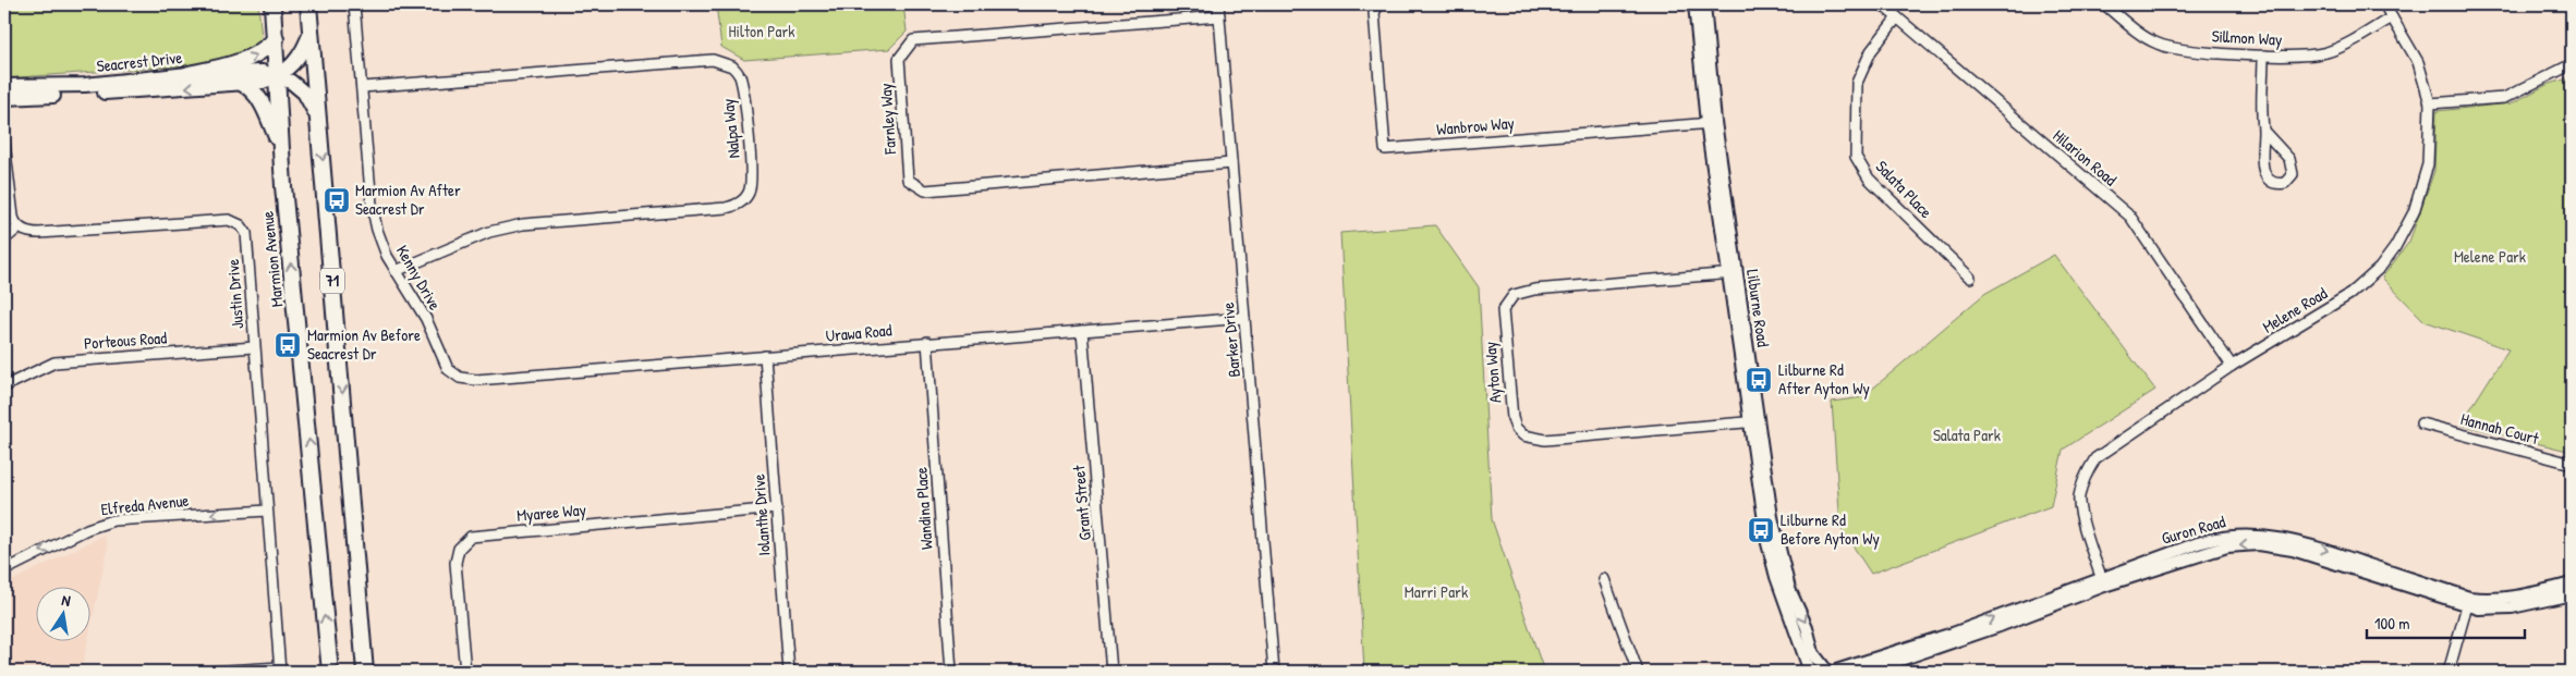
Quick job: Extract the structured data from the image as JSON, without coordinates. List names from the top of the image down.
{
  "streets": {
    "highway": ["Marmion Avenue", "71"],
    "main road": ["Seacrest Drive"],
    "street": [
      "Sillmon Way",
      "Farnley Way",
      "Wanbrow Way",
      "Nalpa Way",
      "Hilarion Road",
      "Salata Place",
      "Kenny Drive",
      "Justin Drive",
      "Lilburne Road",
      "Melene Road",
      "Urawa Road",
      "Barker Drive",
      "Porteous Road",
      "Ayton Way",
      "Hannah Court",
      "Grant Street",
      "Elfreda Avenue",
      "Wandina Place",
      "Myaree Way",
      "Iolanthe Drive",
      "Guron Road"
    ]
  },
  "crossings": [
    ["Sillmon Way", "Melene Road"],
    ["Seacrest Drive", "Marmion Avenue"],
    ["Seacrest Drive", "71"],
    ["Farnley Way", "Barker Drive"],
    ["Wanbrow Way", "Lilburne Road"],
    ["Nalpa Way", "Kenny Drive"],
    ["Hilarion Road", "Salata Place"],
    ["Hilarion Road", "Melene Road"],
    ["Kenny Drive", "Urawa Road"],
    ["Justin Drive", "Porteous Road"],
    ["Justin Drive", "Elfreda Avenue"],
    ["Lilburne Road", "Ayton Way"],
    ["Lilburne Road", "Guron Road"],
    ["Melene Road", "Guron Road"],
    ["Urawa Road", "Barker Drive"],
    ["Urawa Road", "Grant Street"],
    ["Urawa Road", "Wandina Place"],
    ["Urawa Road", "Iolanthe Drive"],
    ["Myaree Way", "Iolanthe Drive"]
  ],
  "one_way": ["Elfreda Avenue"],
  "parks": [
    "Hilton Park",
    "Melene Park",
    "Salata Park",
    "Marri Park"
  ],
  "places": {
    "bus stop": [
      "Marmion Av After Seacrest Dr",
      "Marmion Av Before Seacrest Dr",
      "Lilburne Rd After Ayton Wy",
      "Lilburne Rd Before Ayton Wy"
    ]
  },
  "scale_bar": "100 m",
  "north": "top"
}
